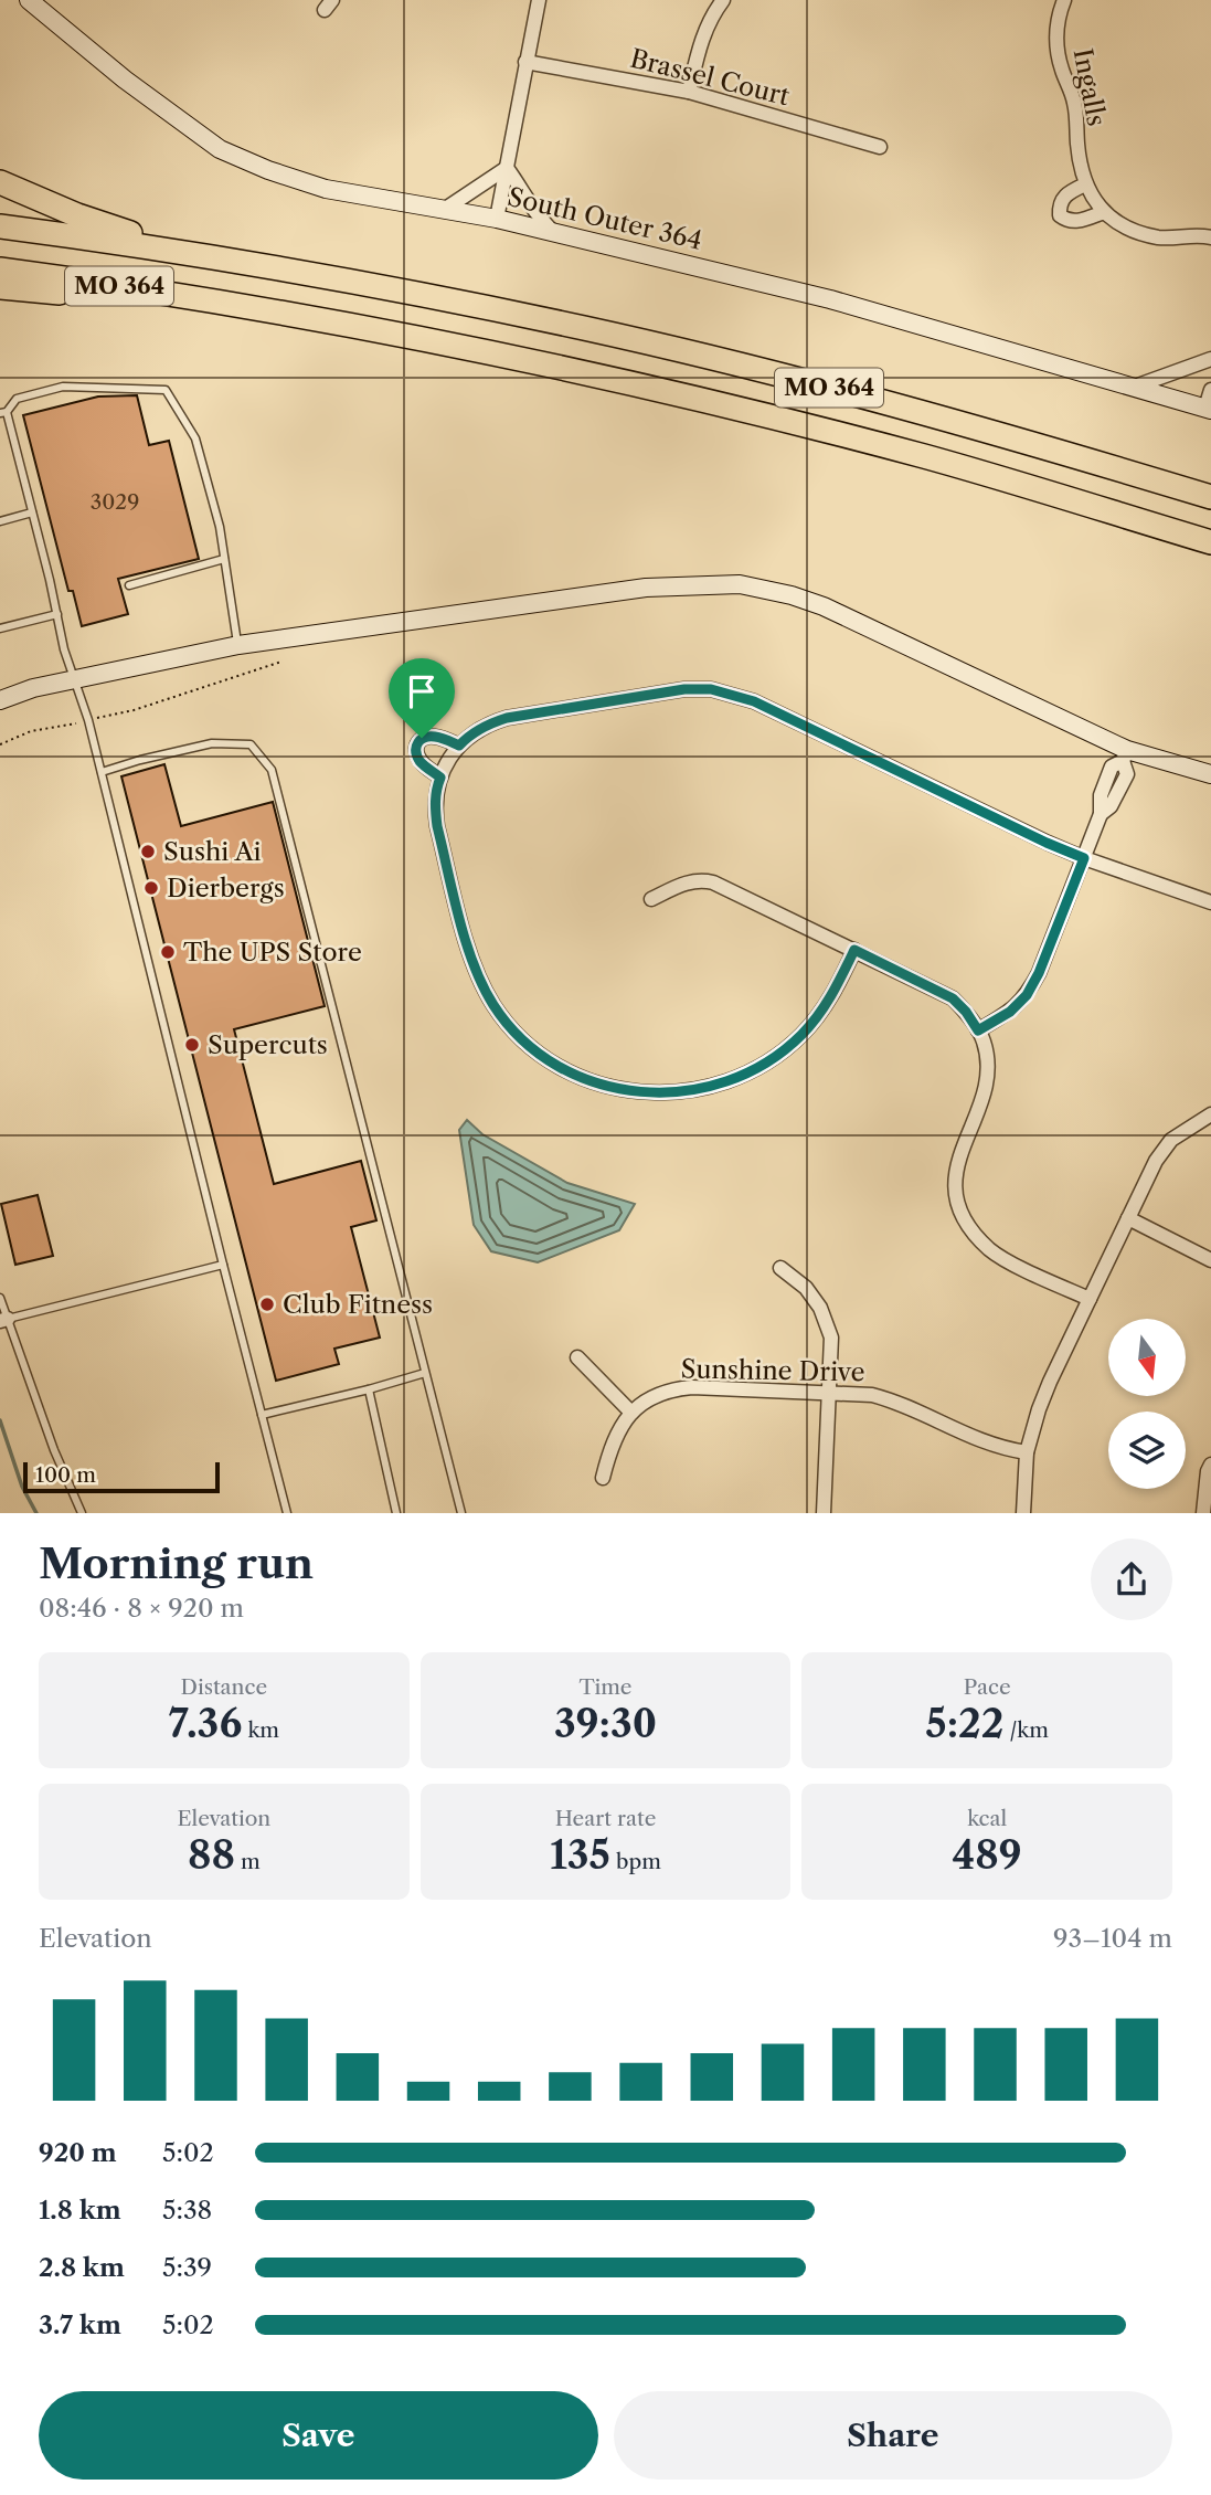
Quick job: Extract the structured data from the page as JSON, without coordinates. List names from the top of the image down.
{
  "streets": {
    "highway": ["MO 364"],
    "street": [
      "Brassel Court",
      "Ingalls",
      "South Outer 364",
      "Sunshine Drive"
    ]
  },
  "places": [
    "Sushi Ai",
    "Dierbergs",
    "The UPS Store",
    "Supercuts",
    "Club Fitness"
  ],
  "house_numbers": ["3029"],
  "scale_bar": "100 m",
  "north": "bottom",
  "page": {
    "scale": "100 m",
    "heading": ["Morning run", "08:46 · 8 × 920 m"],
    "stats": [
      ["Distance", "7.36 km"],
      ["Time", "39:30"],
      ["Pace", "5:22 /km"],
      ["Elevation", "88 m"],
      ["Heart rate", "135 bpm"],
      ["kcal", "489"]
    ],
    "chart": ["Elevation", "93–104 m"],
    "list": [
      {
        "name": "920 m",
        "note": "5:02"
      },
      {
        "name": "1.8 km",
        "note": "5:38"
      },
      {
        "name": "2.8 km",
        "note": "5:39"
      },
      {
        "name": "3.7 km",
        "note": "5:02"
      }
    ],
    "buttons": ["Save", "Share"]
  }
}
